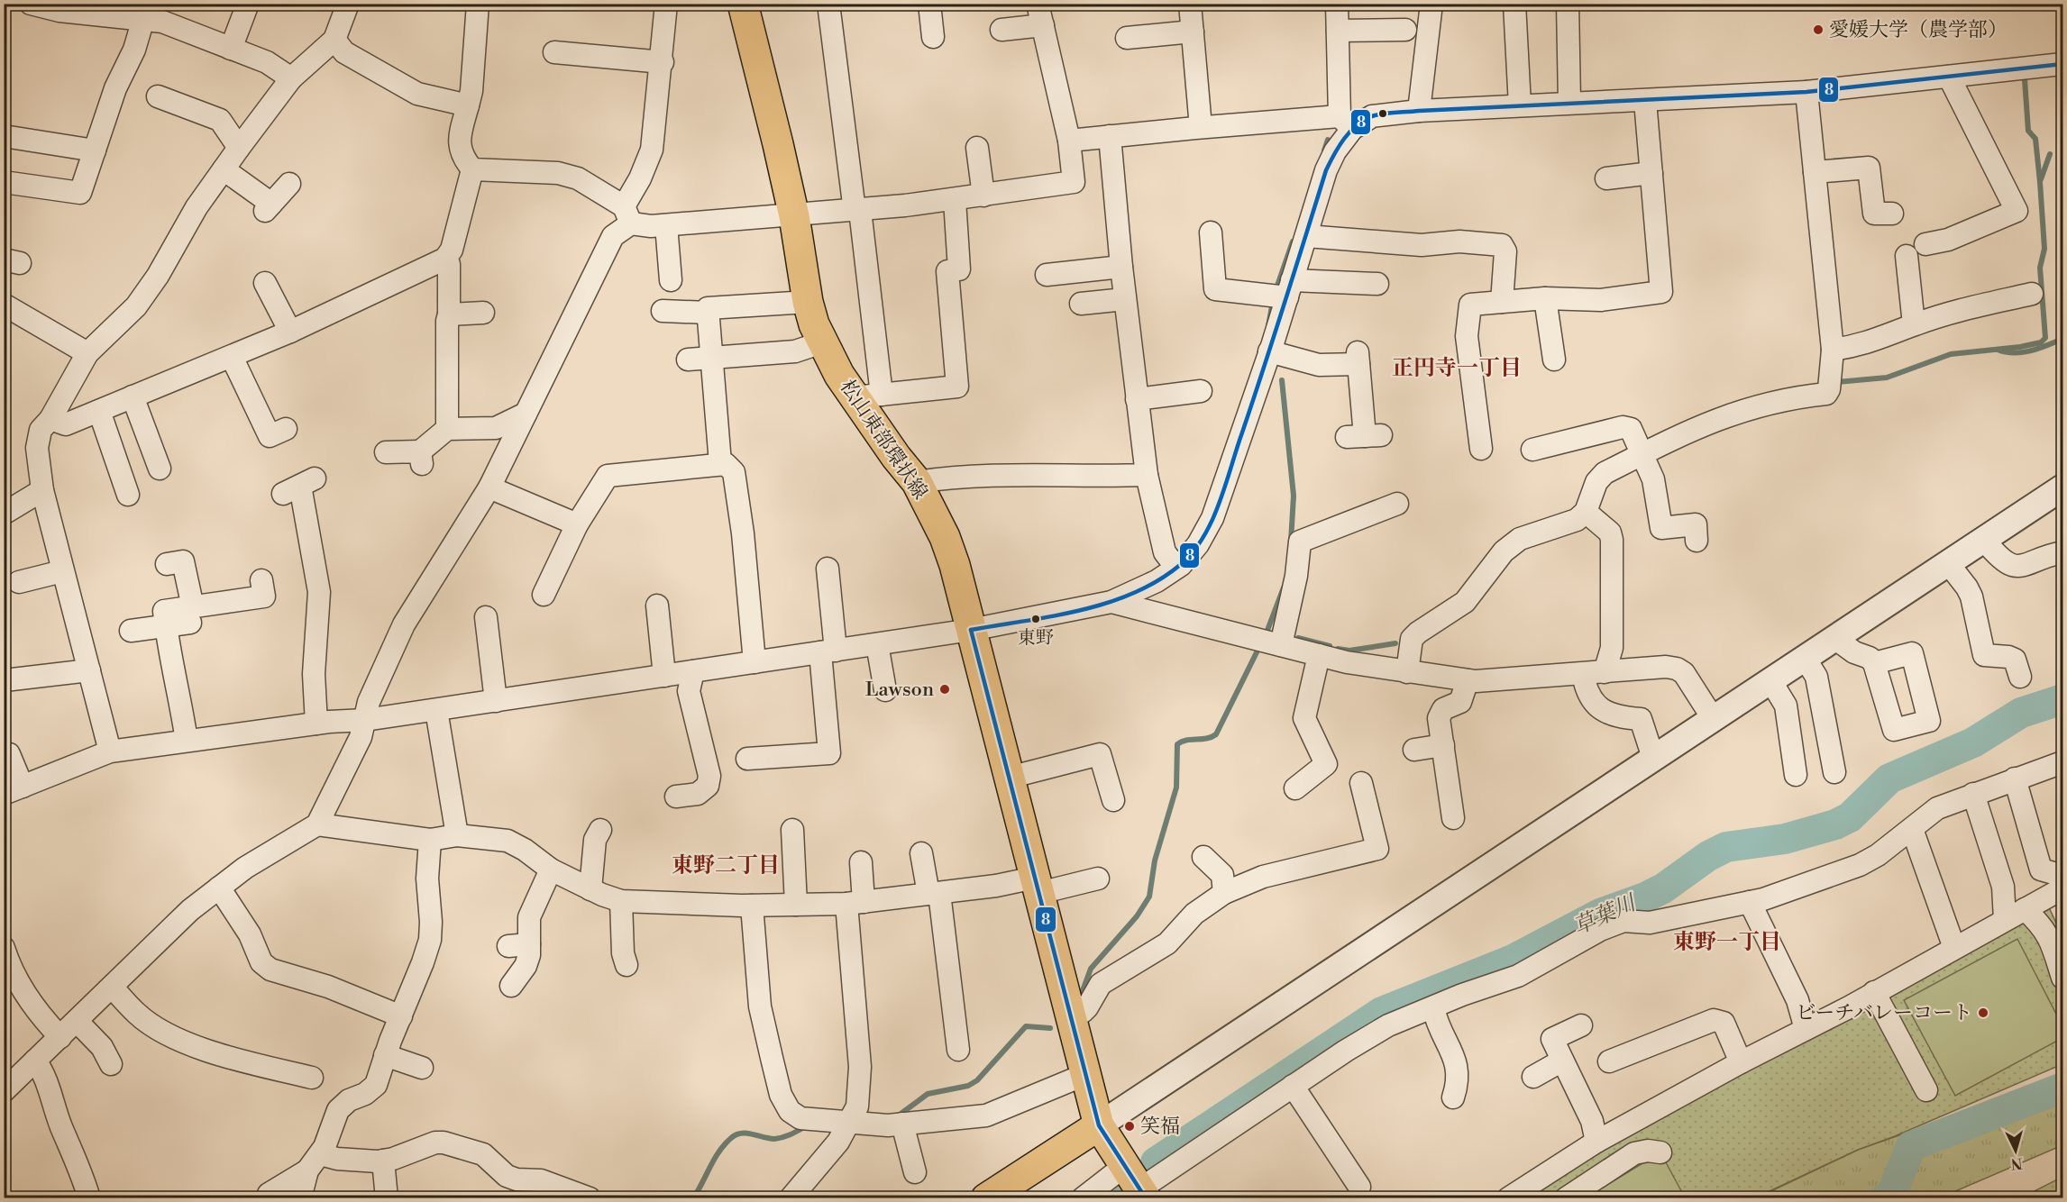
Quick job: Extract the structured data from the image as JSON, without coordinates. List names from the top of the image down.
{
  "streets": {
    "main road": ["松山東部環状線"]
  },
  "districts": ["正円寺一丁目", "東野二丁目", "東野一丁目"],
  "water": ["草葉川"],
  "places": [
    "愛媛大学（農学部）",
    "東野",
    "Lawson",
    "ビーチバレーコート",
    "笑福"
  ],
  "lines": ["transit line 8"],
  "north": "bottom"
}
